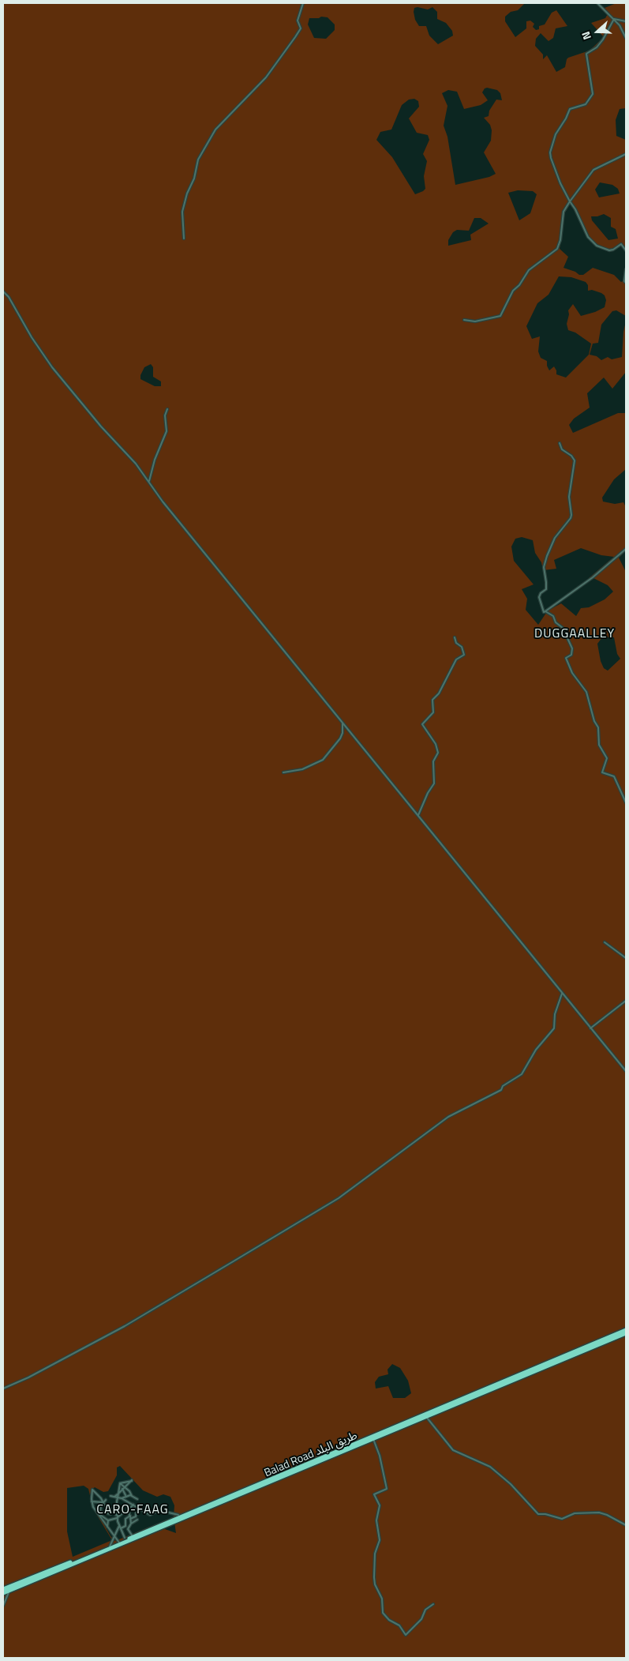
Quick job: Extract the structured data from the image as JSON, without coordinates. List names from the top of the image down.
{
  "streets": {
    "highway": ["Balad Road طريق البلد"]
  },
  "districts": ["DUGGAALLEY", "CARO-FAAG"],
  "north": "left"
}
